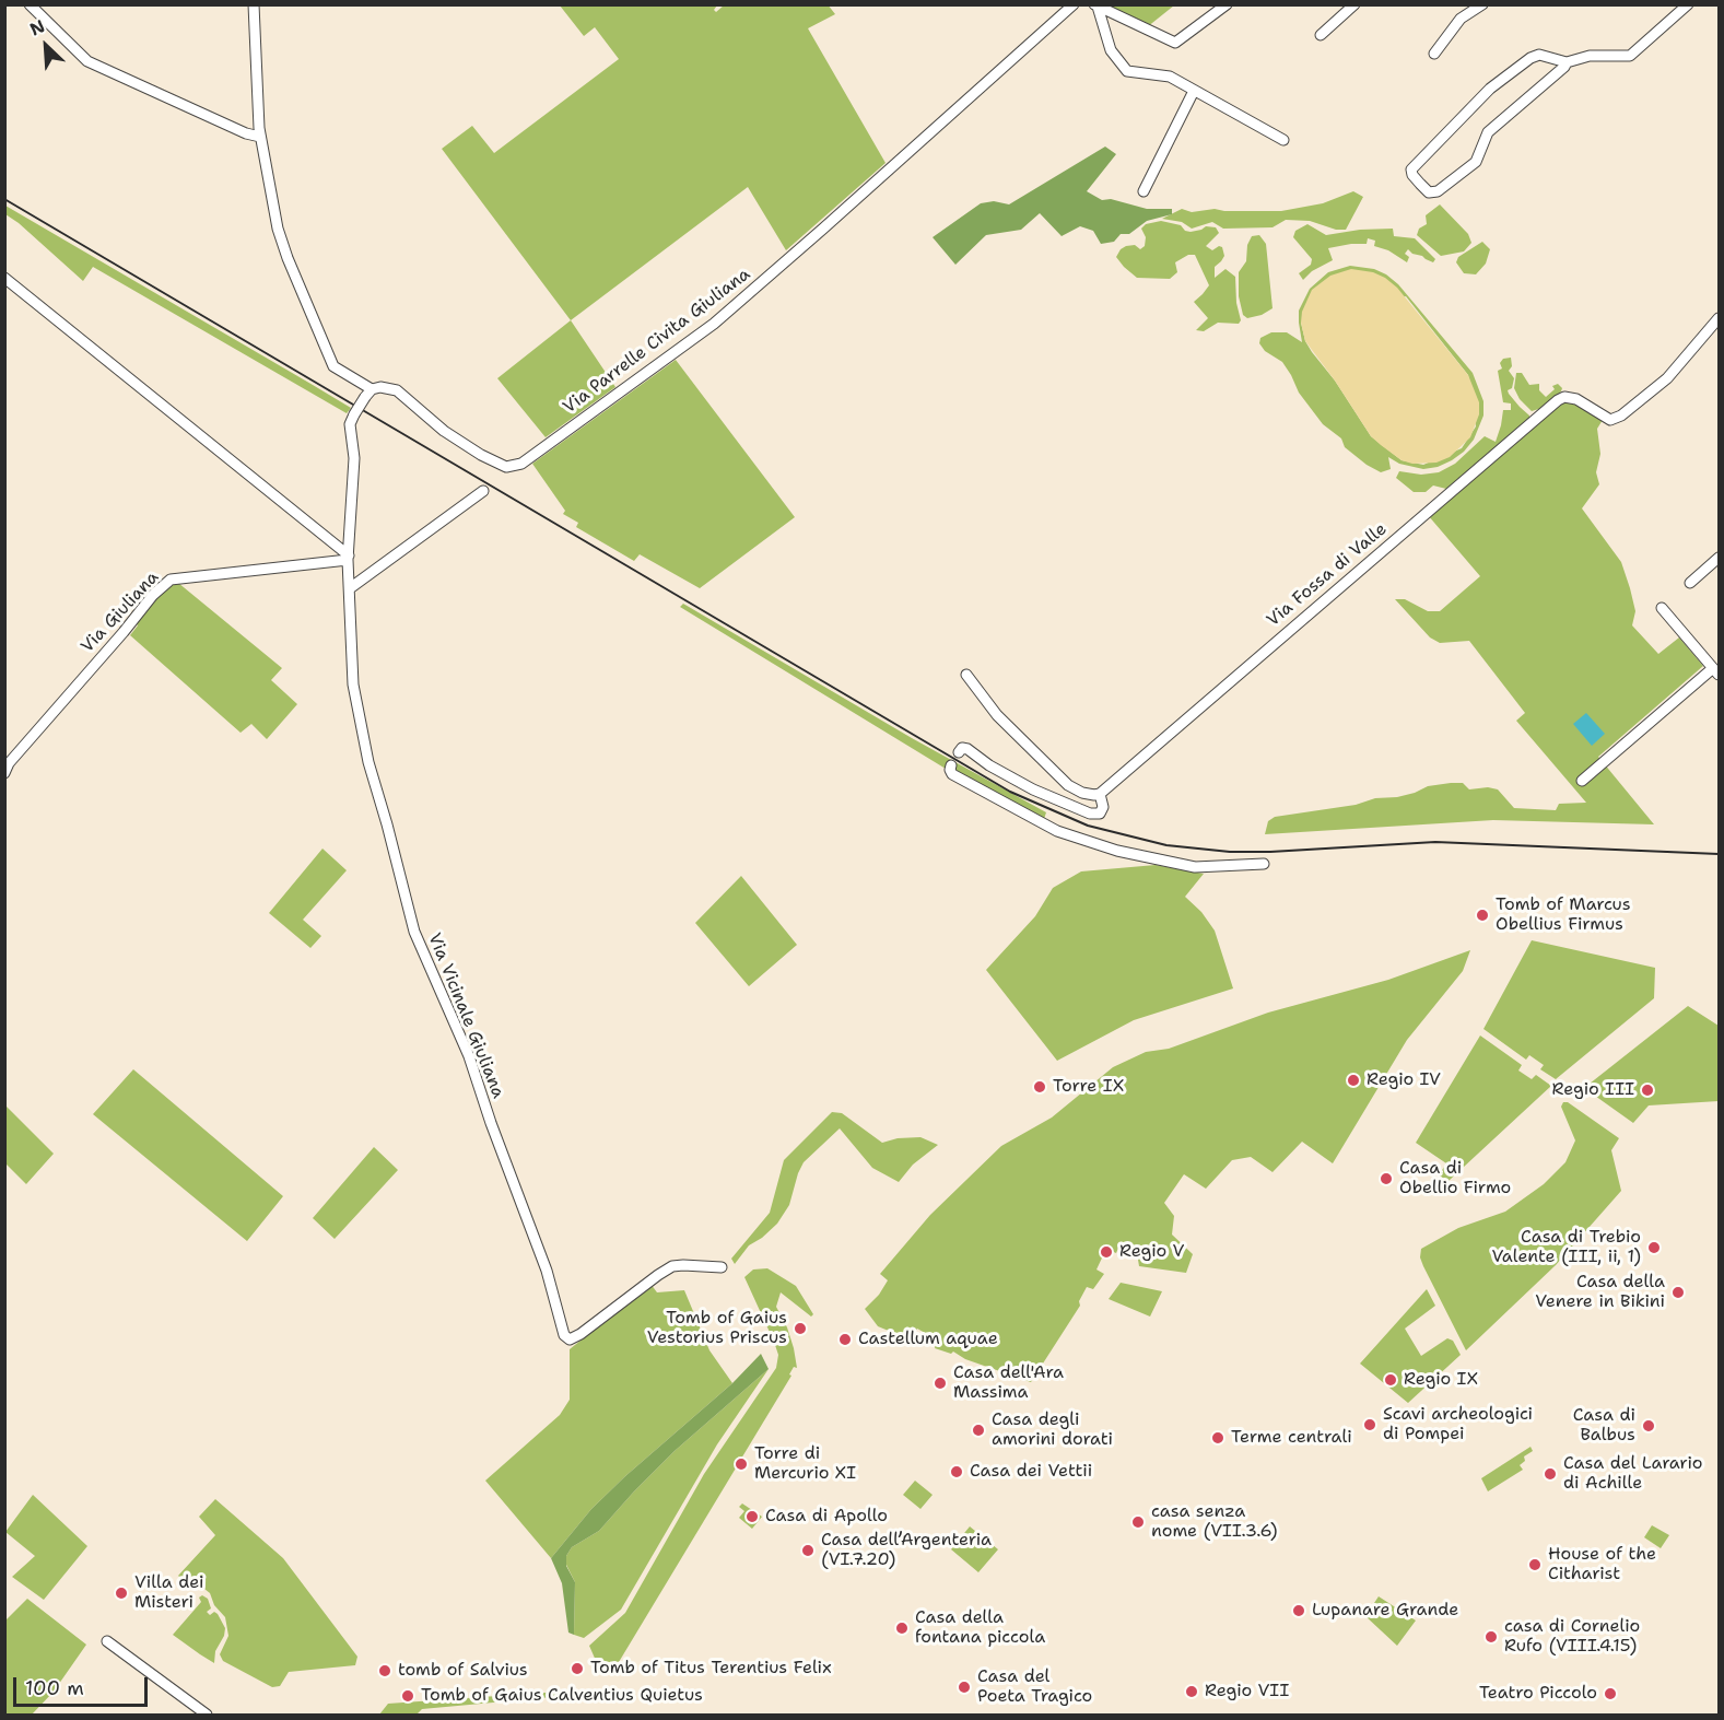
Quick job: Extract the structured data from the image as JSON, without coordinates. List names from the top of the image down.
{
  "streets": {
    "street": [
      "Via Parrelle Civita Giuliana",
      "Via Fossa di Valle",
      "Via Giuliana",
      "Via Vicinale Giuliana"
    ]
  },
  "crossings": [
    ["Via Giuliana", "Via Vicinale Giuliana"]
  ],
  "places": [
    "Tomb of Marcus Obellius Firmus",
    "Regio IV",
    "Torre IX",
    "Regio III",
    "Casa di Obellio Firmo",
    "Casa di Trebio Valente (III, ii, 1)",
    "Regio V",
    "Casa della Venere in Bikini",
    "Tomb of Gaius Vestorius Priscus",
    "Castellum aquae",
    "Regio IX",
    "Casa dell'Ara Massima",
    "Scavi archeologici di Pompei",
    "Casa di Balbus",
    "Casa degli amorini dorati",
    "Terme centrali",
    "Torre di Mercurio XI",
    "Casa dei Vettii",
    "Casa del Larario di Achille",
    "Casa di Apollo",
    "casa senza nome (VII.3.6)",
    "Casa dell’Argenteria (VI.7.20)",
    "House of the Citharist",
    "Villa dei Misteri",
    "Lupanare Grande",
    "Casa della fontana piccola",
    "casa di Cornelio Rufo (VIII.4.15)",
    "Tomb of Titus Terentius Felix",
    "tomb of Salvius",
    "Casa del Poeta Tragico",
    "Regio VII",
    "Teatro Piccolo",
    "Tomb of Gaius Calventius Quietus"
  ],
  "scale_bar": "100 m",
  "north": "top left"
}
